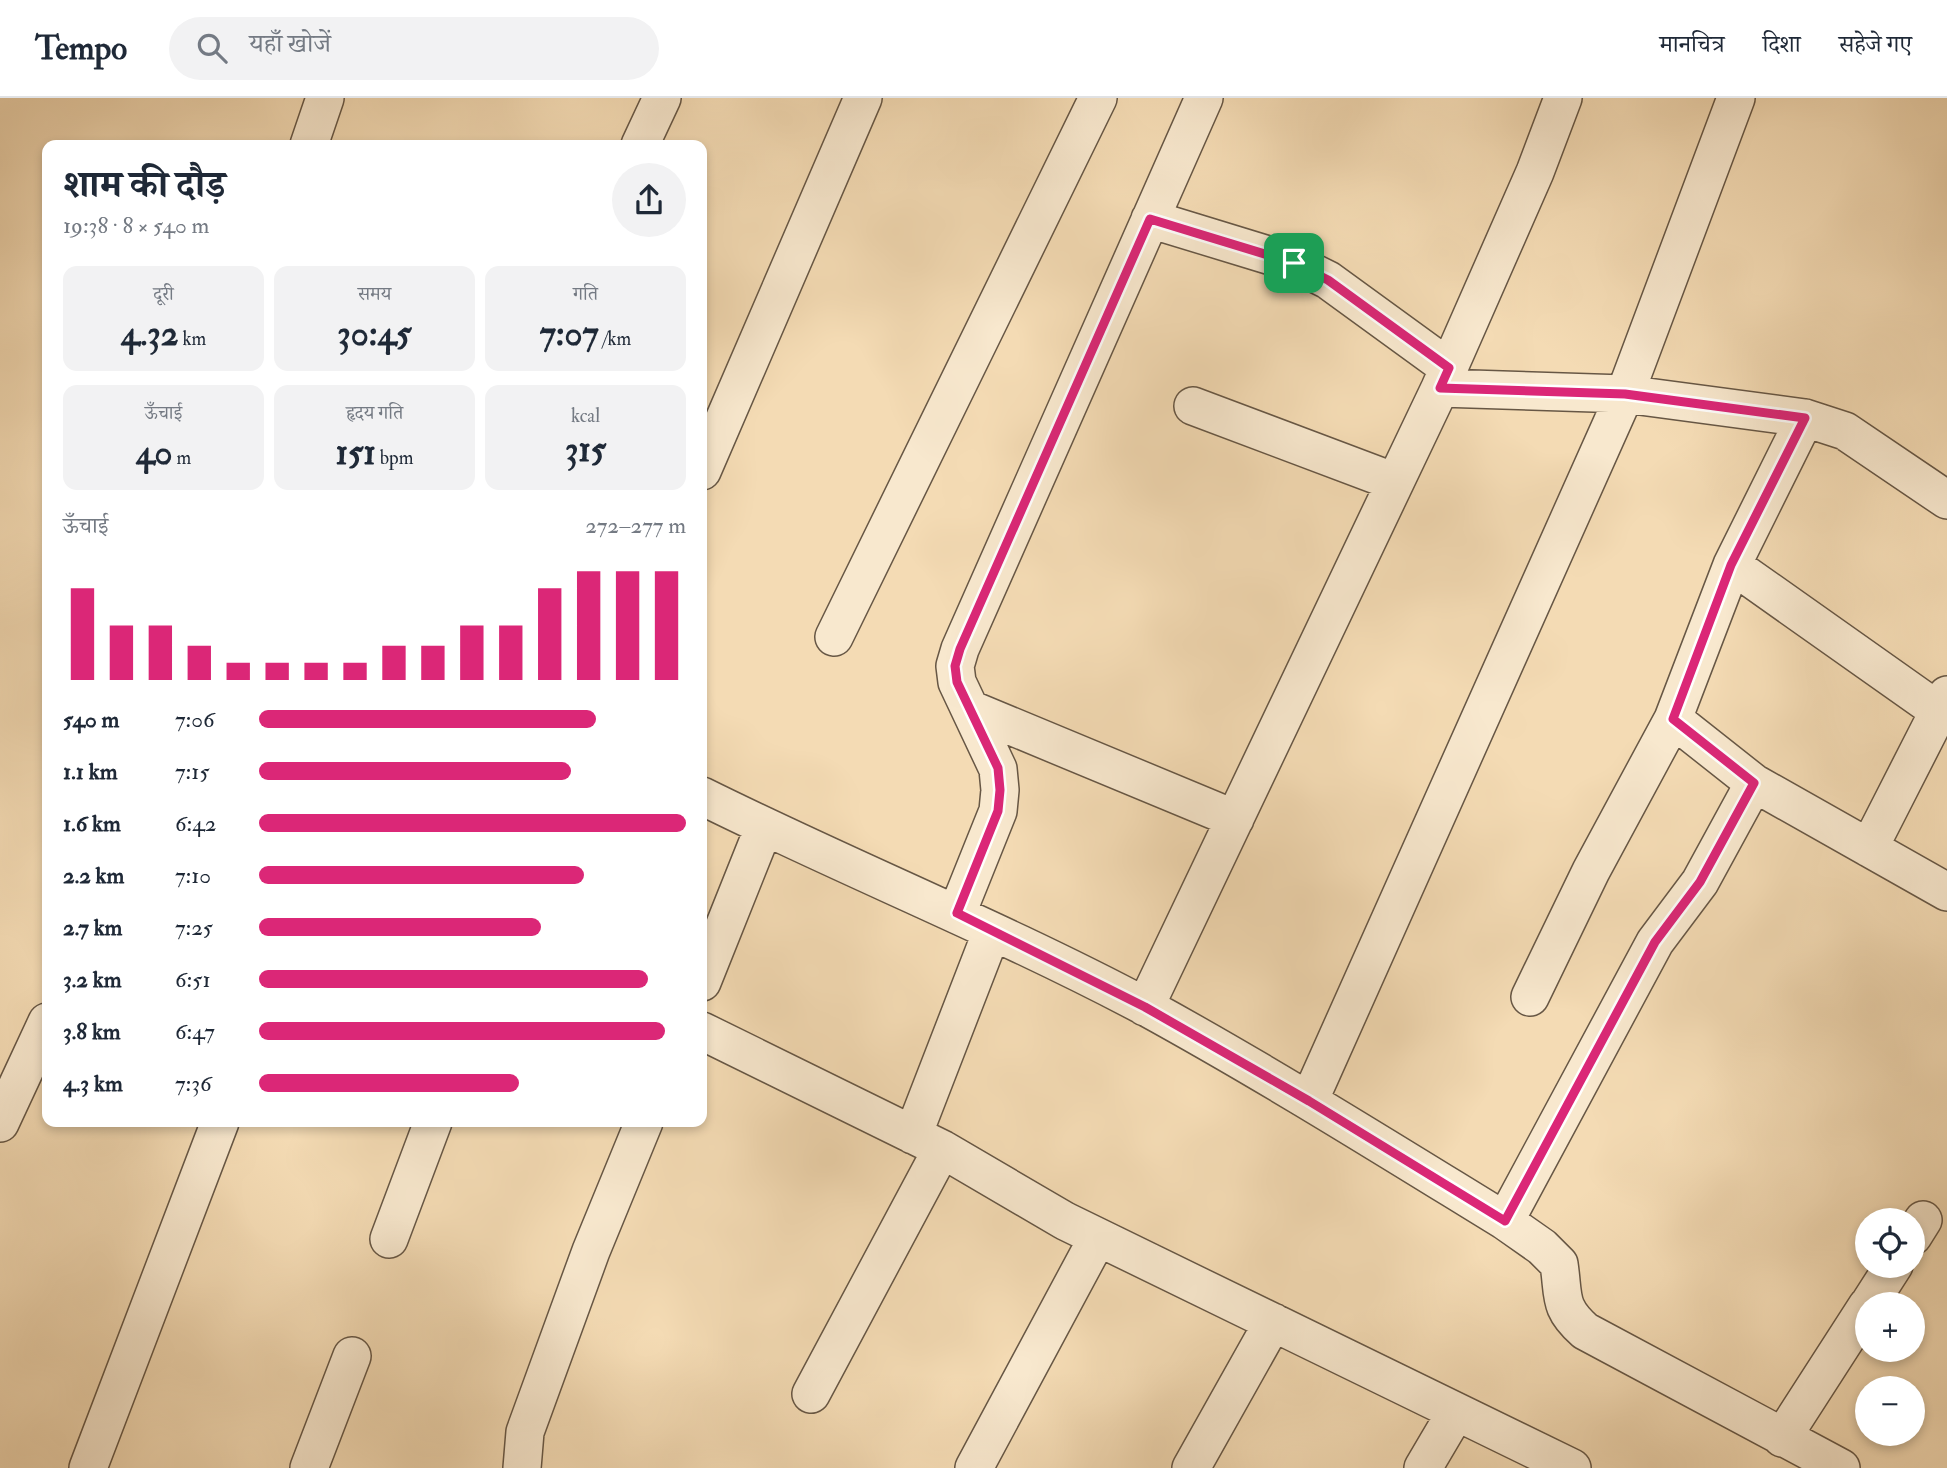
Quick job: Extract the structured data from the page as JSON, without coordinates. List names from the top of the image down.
{
  "page": {
    "header": "Tempo",
    "search": "यहाँ खोजें",
    "nav": ["मानचित्र", "दिशा", "सहेजे गए"],
    "heading": ["शाम की दौड़", "19:38 · 8 × 540 m"],
    "stats": [
      ["दूरी", "4.32 km"],
      ["समय", "30:45"],
      ["गति", "7:07 /km"],
      ["ऊँचाई", "40 m"],
      ["हृदय गति", "151 bpm"],
      ["kcal", "315"]
    ],
    "chart": ["ऊँचाई", "272–277 m"],
    "list": [
      {
        "name": "540 m",
        "note": "7:06"
      },
      {
        "name": "1.1 km",
        "note": "7:15"
      },
      {
        "name": "1.6 km",
        "note": "6:42"
      },
      {
        "name": "2.2 km",
        "note": "7:10"
      },
      {
        "name": "2.7 km",
        "note": "7:25"
      },
      {
        "name": "3.2 km",
        "note": "6:51"
      },
      {
        "name": "3.8 km",
        "note": "6:47"
      },
      {
        "name": "4.3 km",
        "note": "7:36"
      }
    ],
    "map_buttons": ["+", "−"]
  }
}
